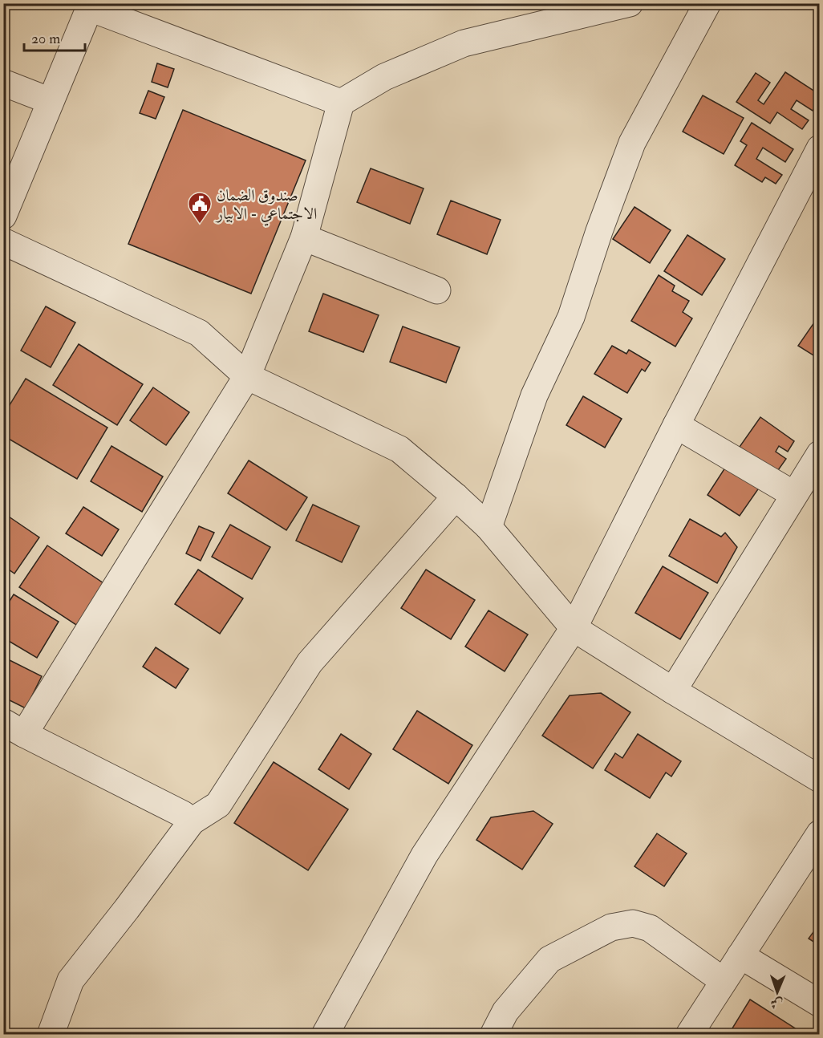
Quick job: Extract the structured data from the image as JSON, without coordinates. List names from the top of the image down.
{
  "places": {
    "public building": ["صندوق الضمان الاجتماعي - الابيار"]
  },
  "scale_bar": "20 m",
  "north": "bottom"
}
